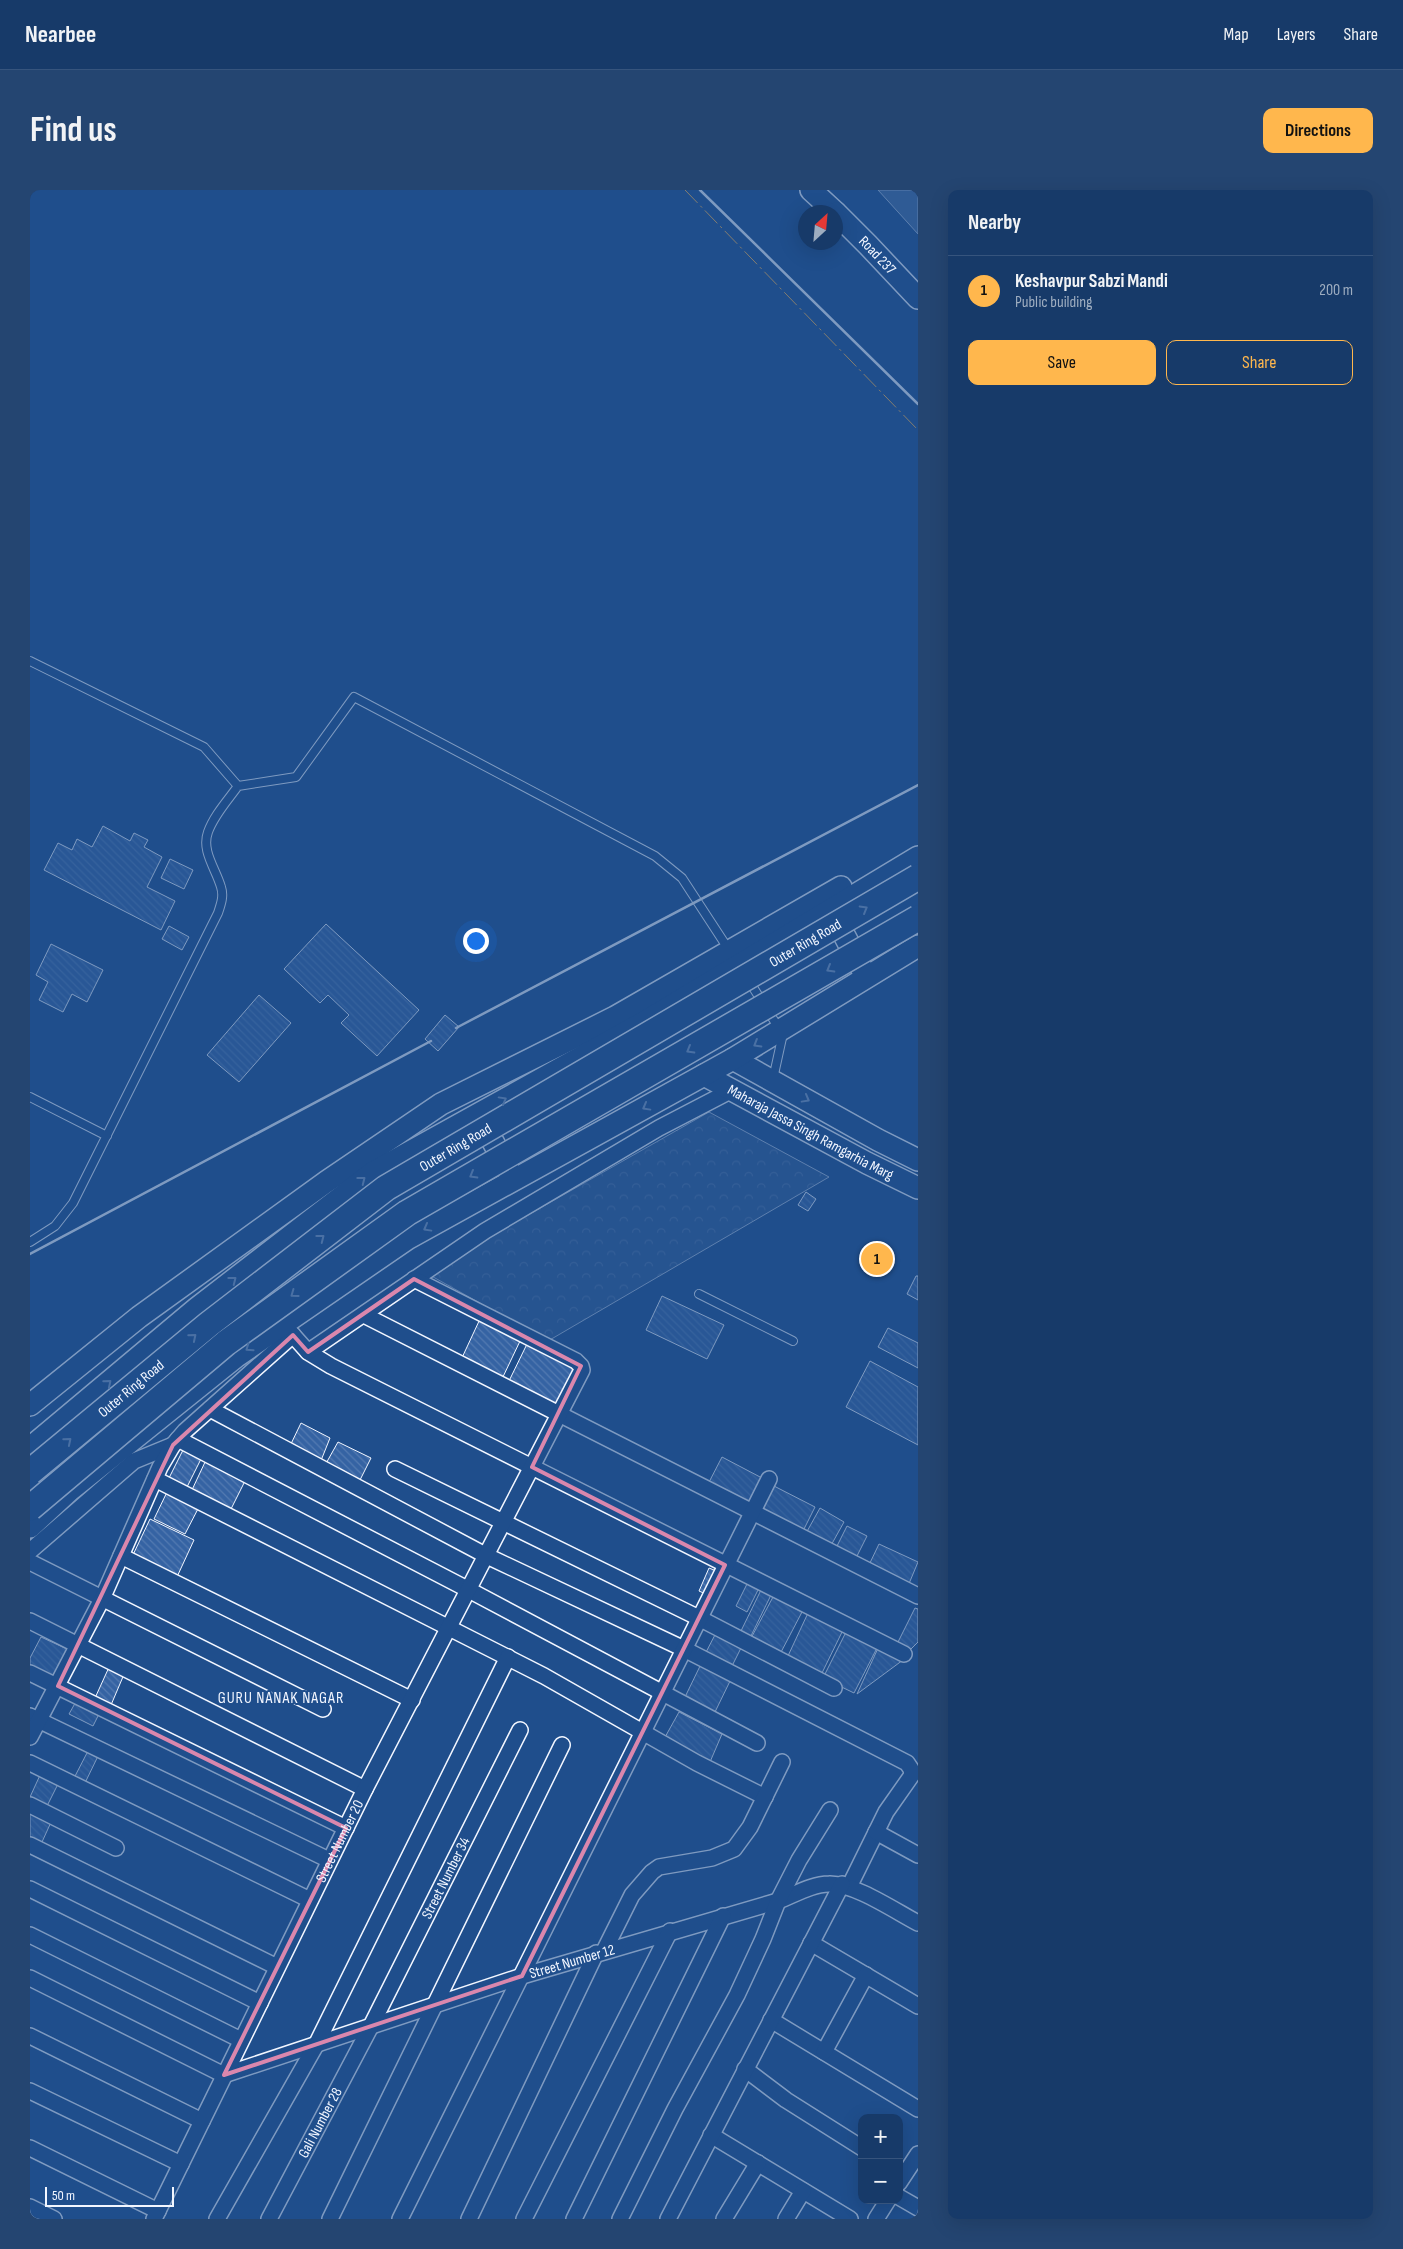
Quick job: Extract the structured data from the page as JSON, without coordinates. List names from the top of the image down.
{
  "streets": {
    "main road": ["Outer Ring Road"],
    "street": [
      "Road 237",
      "Maharaja Jassa Singh Ramgarhia Marg",
      "Street Number 20",
      "Street Number 34",
      "Street Number 12",
      "Gali Number 28"
    ]
  },
  "crossings": [
    ["Street Number 20", "Street Number 12"],
    ["Street Number 34", "Street Number 12"],
    ["Street Number 34", "Gali Number 28"],
    ["Street Number 12", "Gali Number 28"]
  ],
  "districts": ["GURU NANAK NAGAR"],
  "scale_bar": "50 m",
  "north": "top right",
  "page": {
    "header": "Nearbee",
    "nav": ["Map", "Layers", "Share"],
    "buttons": [
      "Directions",
      ["Save", "Share"]
    ],
    "title": "Find us",
    "heading": "Nearby",
    "list": [
      {
        "mark": "1",
        "name": "Keshavpur Sabzi Mandi",
        "note": "Public building",
        "value": "200 m"
      }
    ],
    "pins": "1",
    "map_buttons": ["+", "−"],
    "scale": "50 m"
  }
}
